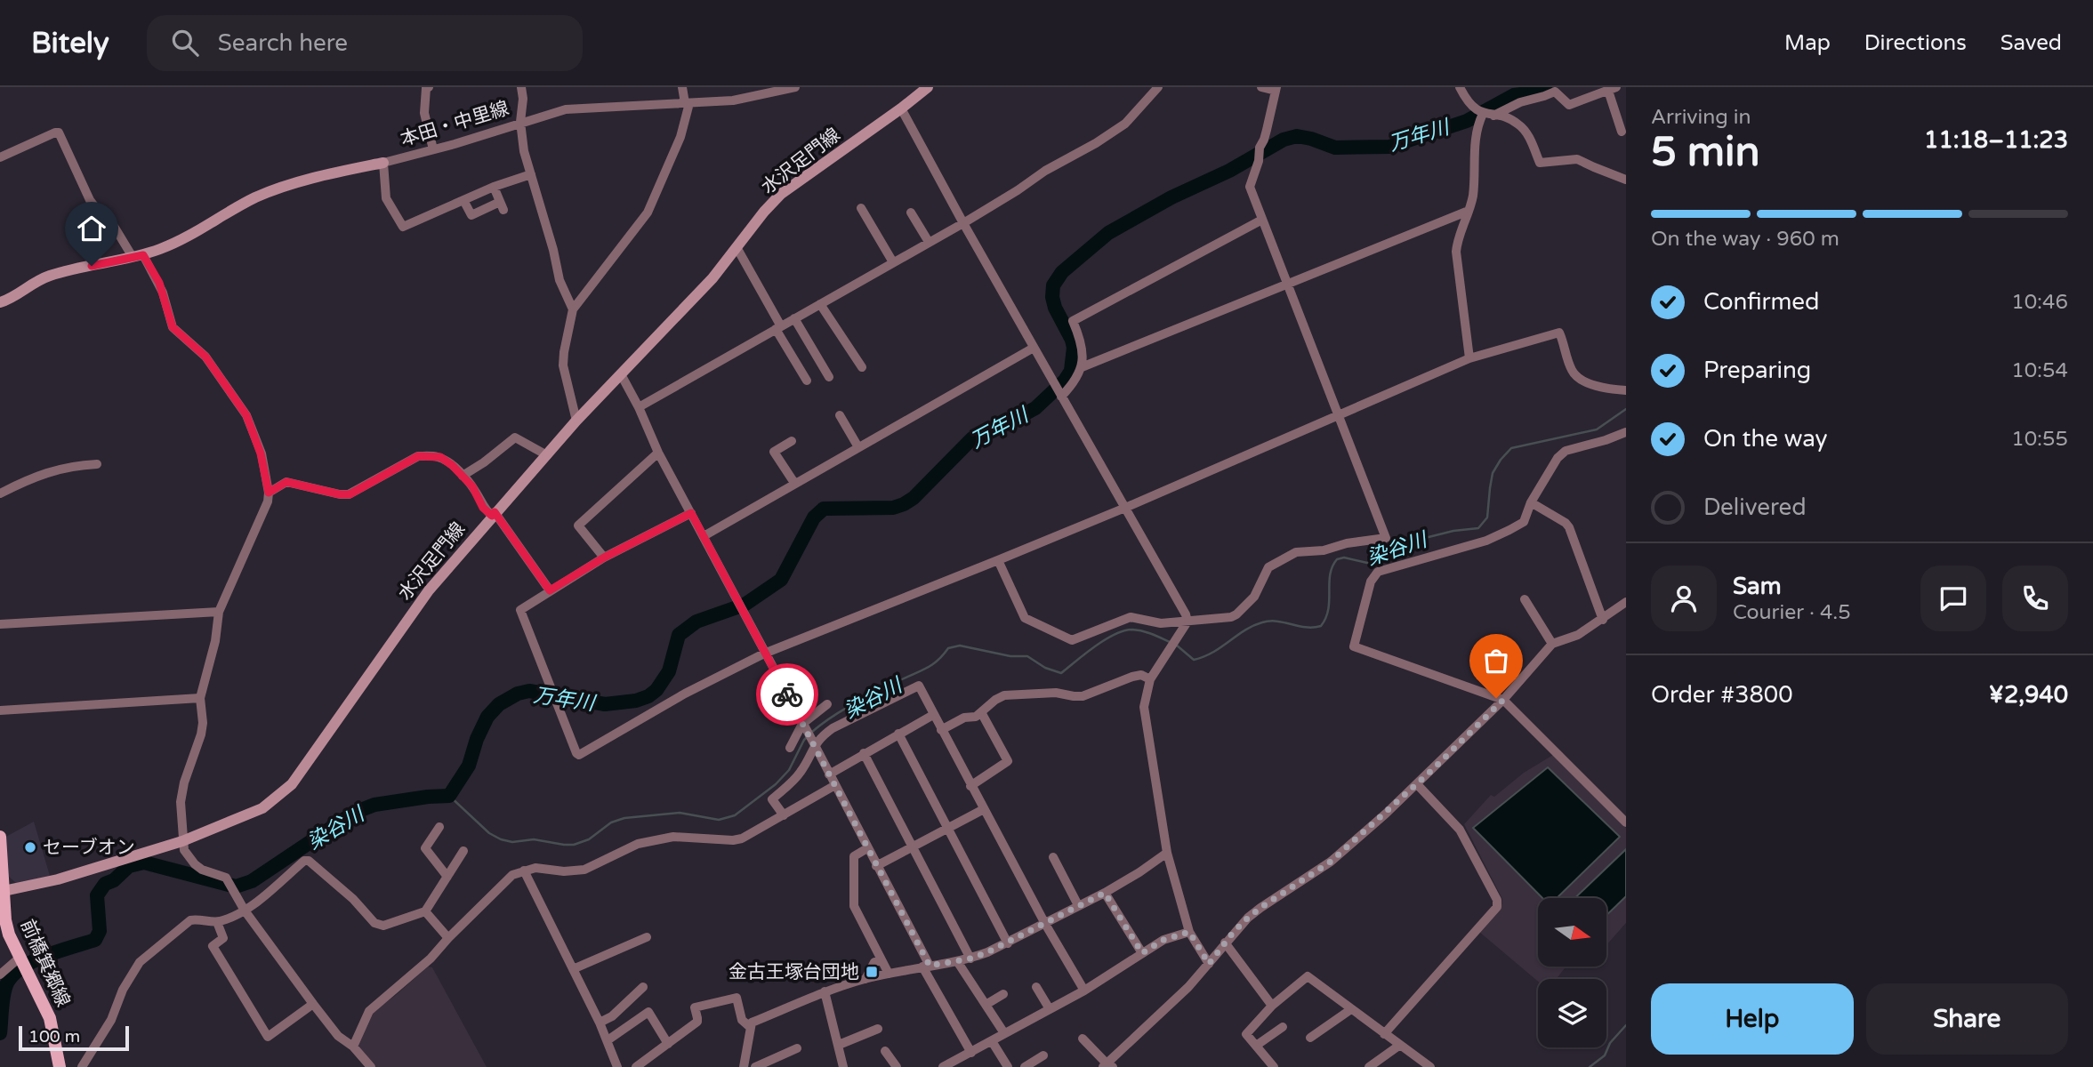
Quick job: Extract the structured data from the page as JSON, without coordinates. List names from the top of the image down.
{
  "streets": {
    "main road": ["水沢足門線", "前橋箕郷線"],
    "street": ["本田・中里線"]
  },
  "crossings": [
    ["水沢足門線", "前橋箕郷線"]
  ],
  "water": ["万年川", "染谷川"],
  "places": {
    "other": ["セーブオン"],
    "transit": ["金古王塚台団地"]
  },
  "scale_bar": "100 m",
  "north": "right",
  "page": {
    "header": "Bitely",
    "search": "Search here",
    "nav": ["Map", "Directions", "Saved"],
    "heading": ["5 min", "Arriving in", "11:18–11:23"],
    "panel": [
      "Sam",
      "Courier · 4.5",
      "Order #3800",
      "¥2,940"
    ],
    "bar": "On the way · 960 m",
    "list": [
      ["Confirmed", "10:46"],
      ["Preparing", "10:54"],
      ["On the way", "10:55"],
      "Delivered"
    ],
    "buttons": ["Help", "Share"],
    "scale": "100 m"
  }
}
